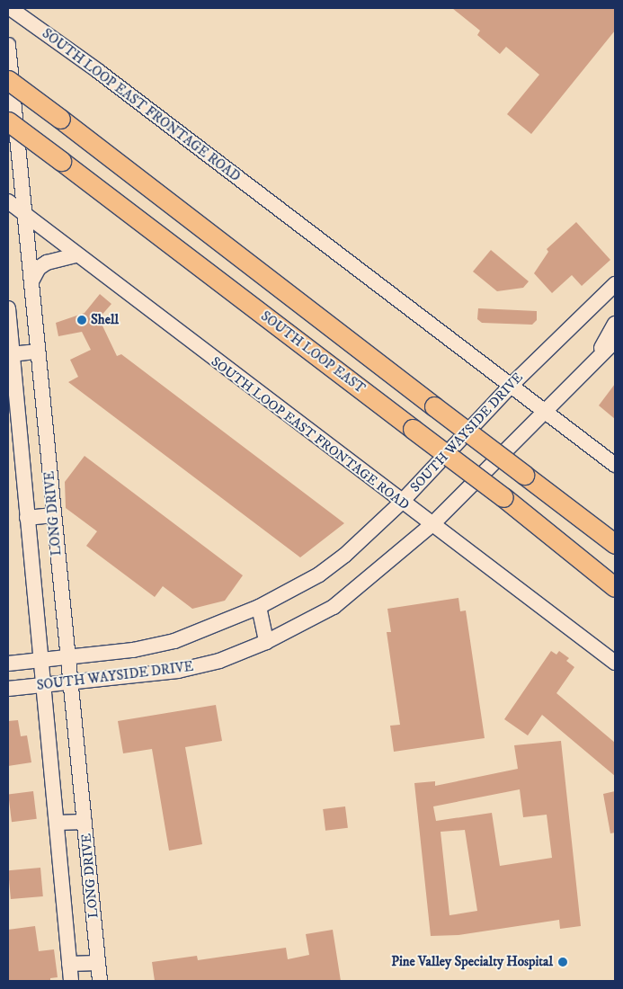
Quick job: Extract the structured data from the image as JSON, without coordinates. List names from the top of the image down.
{
  "streets": {
    "highway": ["SOUTH LOOP EAST"],
    "main road": ["SOUTH LOOP EAST FRONTAGE ROAD", "SOUTH WAYSIDE DRIVE", "LONG DRIVE"]
  },
  "crossings": [
    ["SOUTH LOOP EAST FRONTAGE ROAD", "SOUTH WAYSIDE DRIVE"],
    ["SOUTH LOOP EAST FRONTAGE ROAD", "LONG DRIVE"],
    ["SOUTH WAYSIDE DRIVE", "LONG DRIVE"]
  ],
  "places": ["Shell", "Pine Valley Specialty Hospital"]
}
